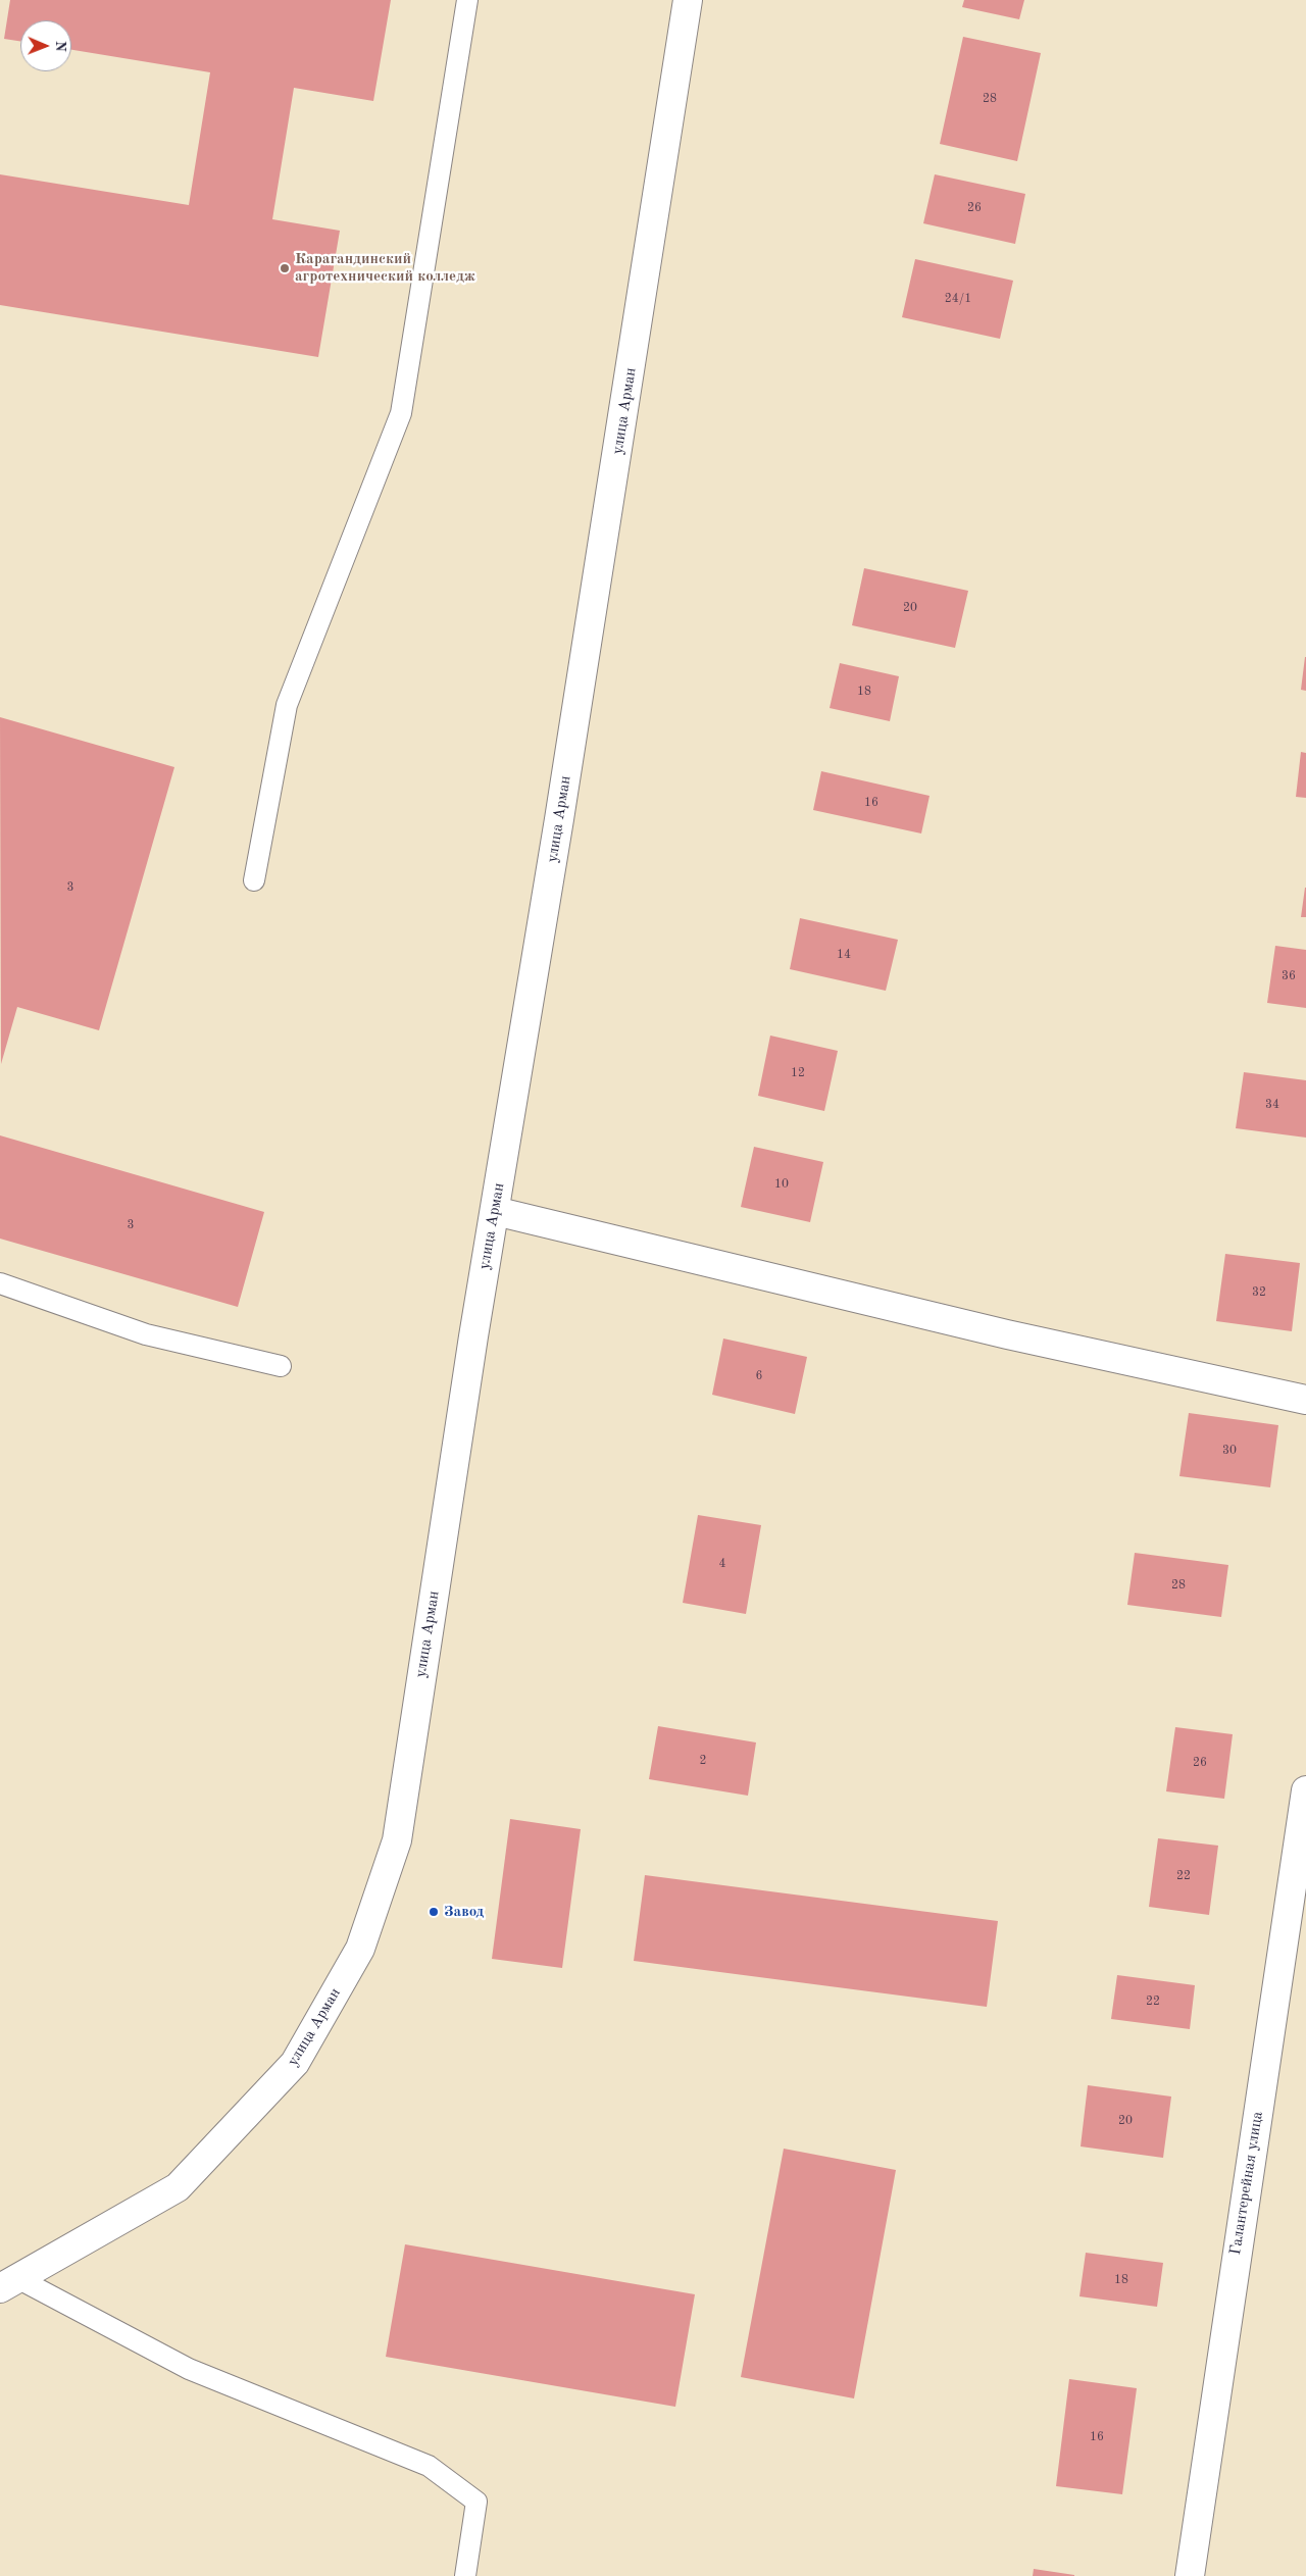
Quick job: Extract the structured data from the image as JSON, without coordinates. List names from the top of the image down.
{
  "streets": {
    "street": ["улица Арман", "Галантерейная улица"]
  },
  "places": ["Карагандинский агротехнический колледж", "Завод"],
  "house_numbers": [
    "28",
    "26",
    "24/1",
    "20",
    "18",
    "16",
    "3",
    "14",
    "36",
    "12",
    "34",
    "10",
    "3",
    "32",
    "6",
    "30",
    "4",
    "28",
    "2",
    "26",
    "22",
    "22",
    "20",
    "18",
    "16"
  ],
  "north": "right"
}
